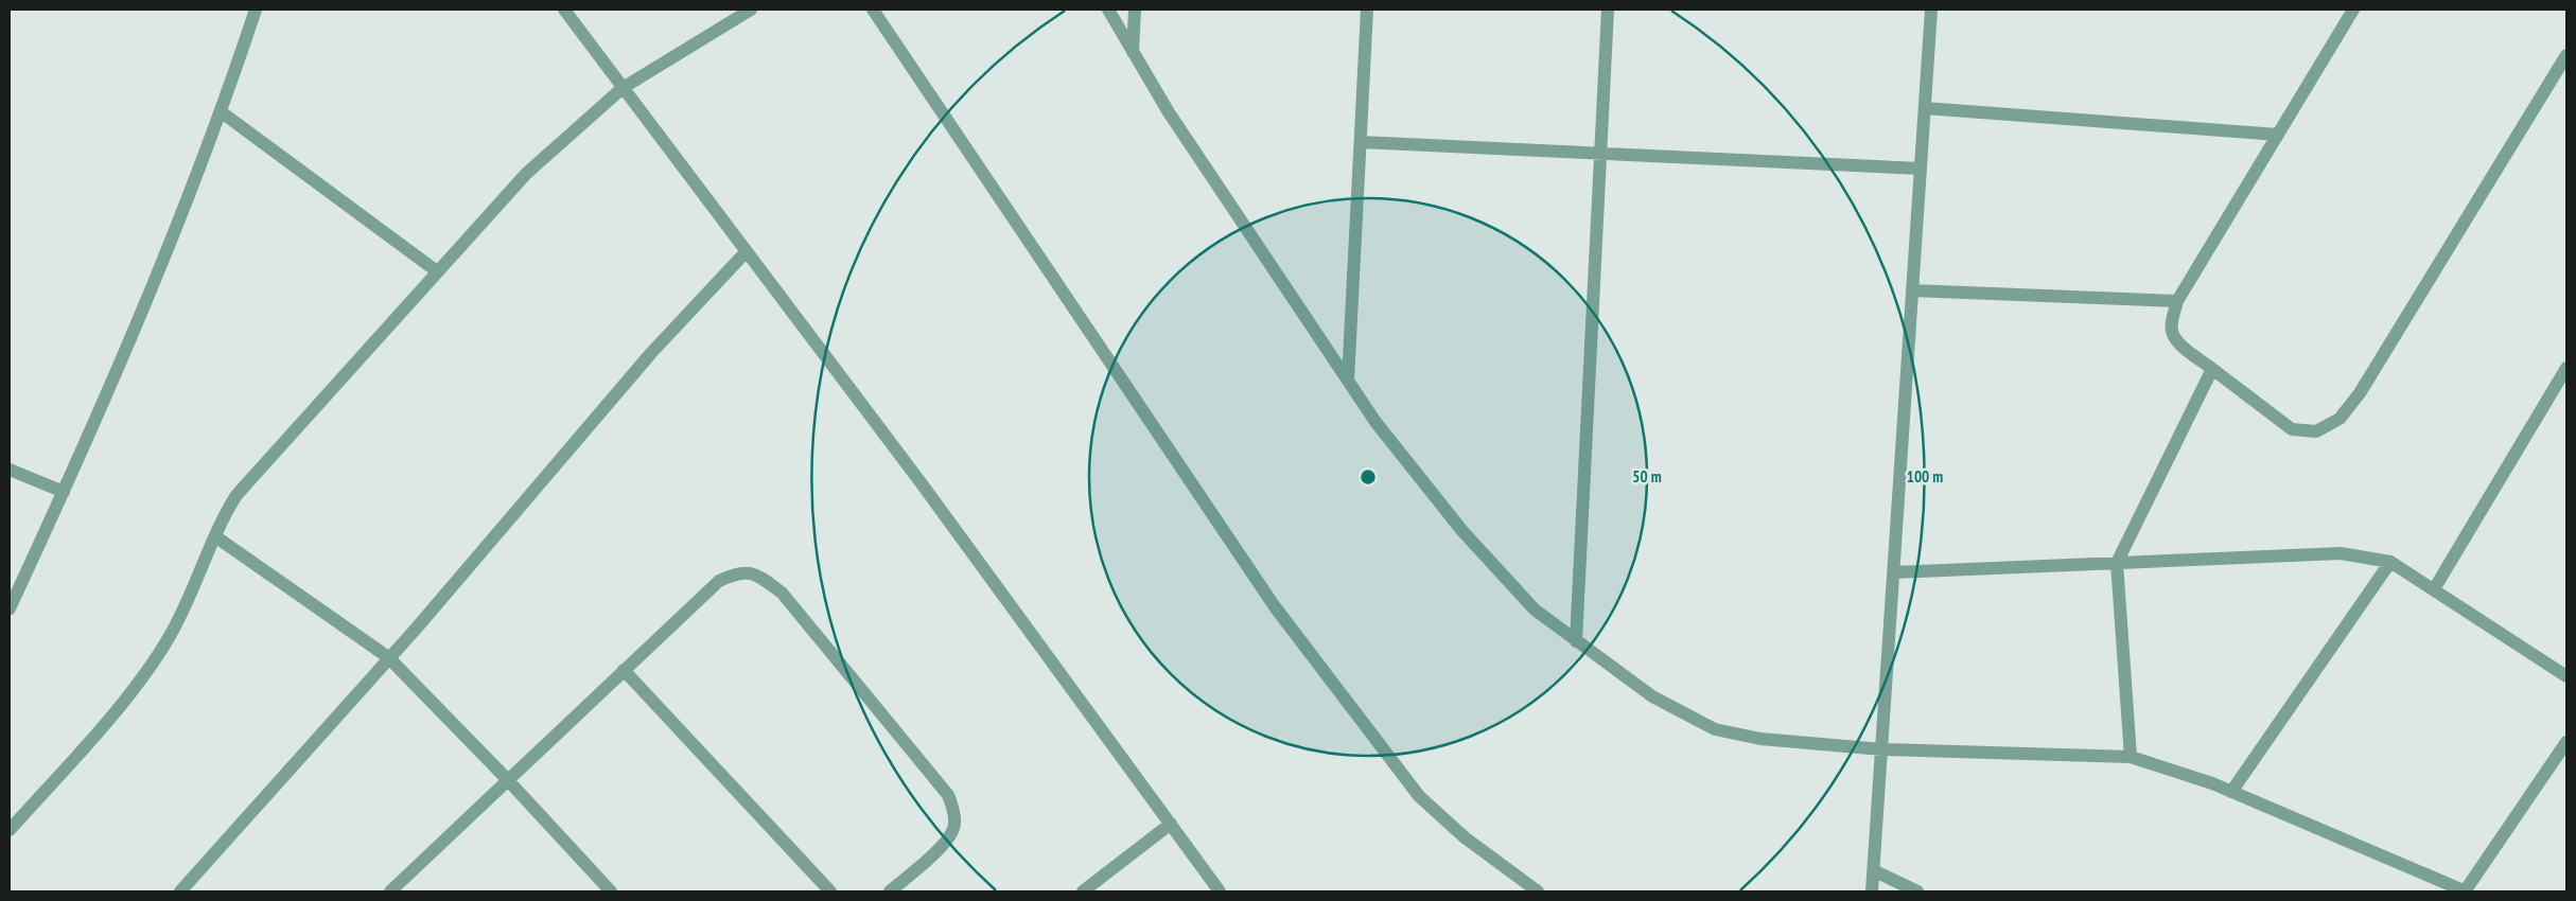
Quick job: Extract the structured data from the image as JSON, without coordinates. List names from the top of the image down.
{
  "rings": ["50 m", "100 m"]
}
